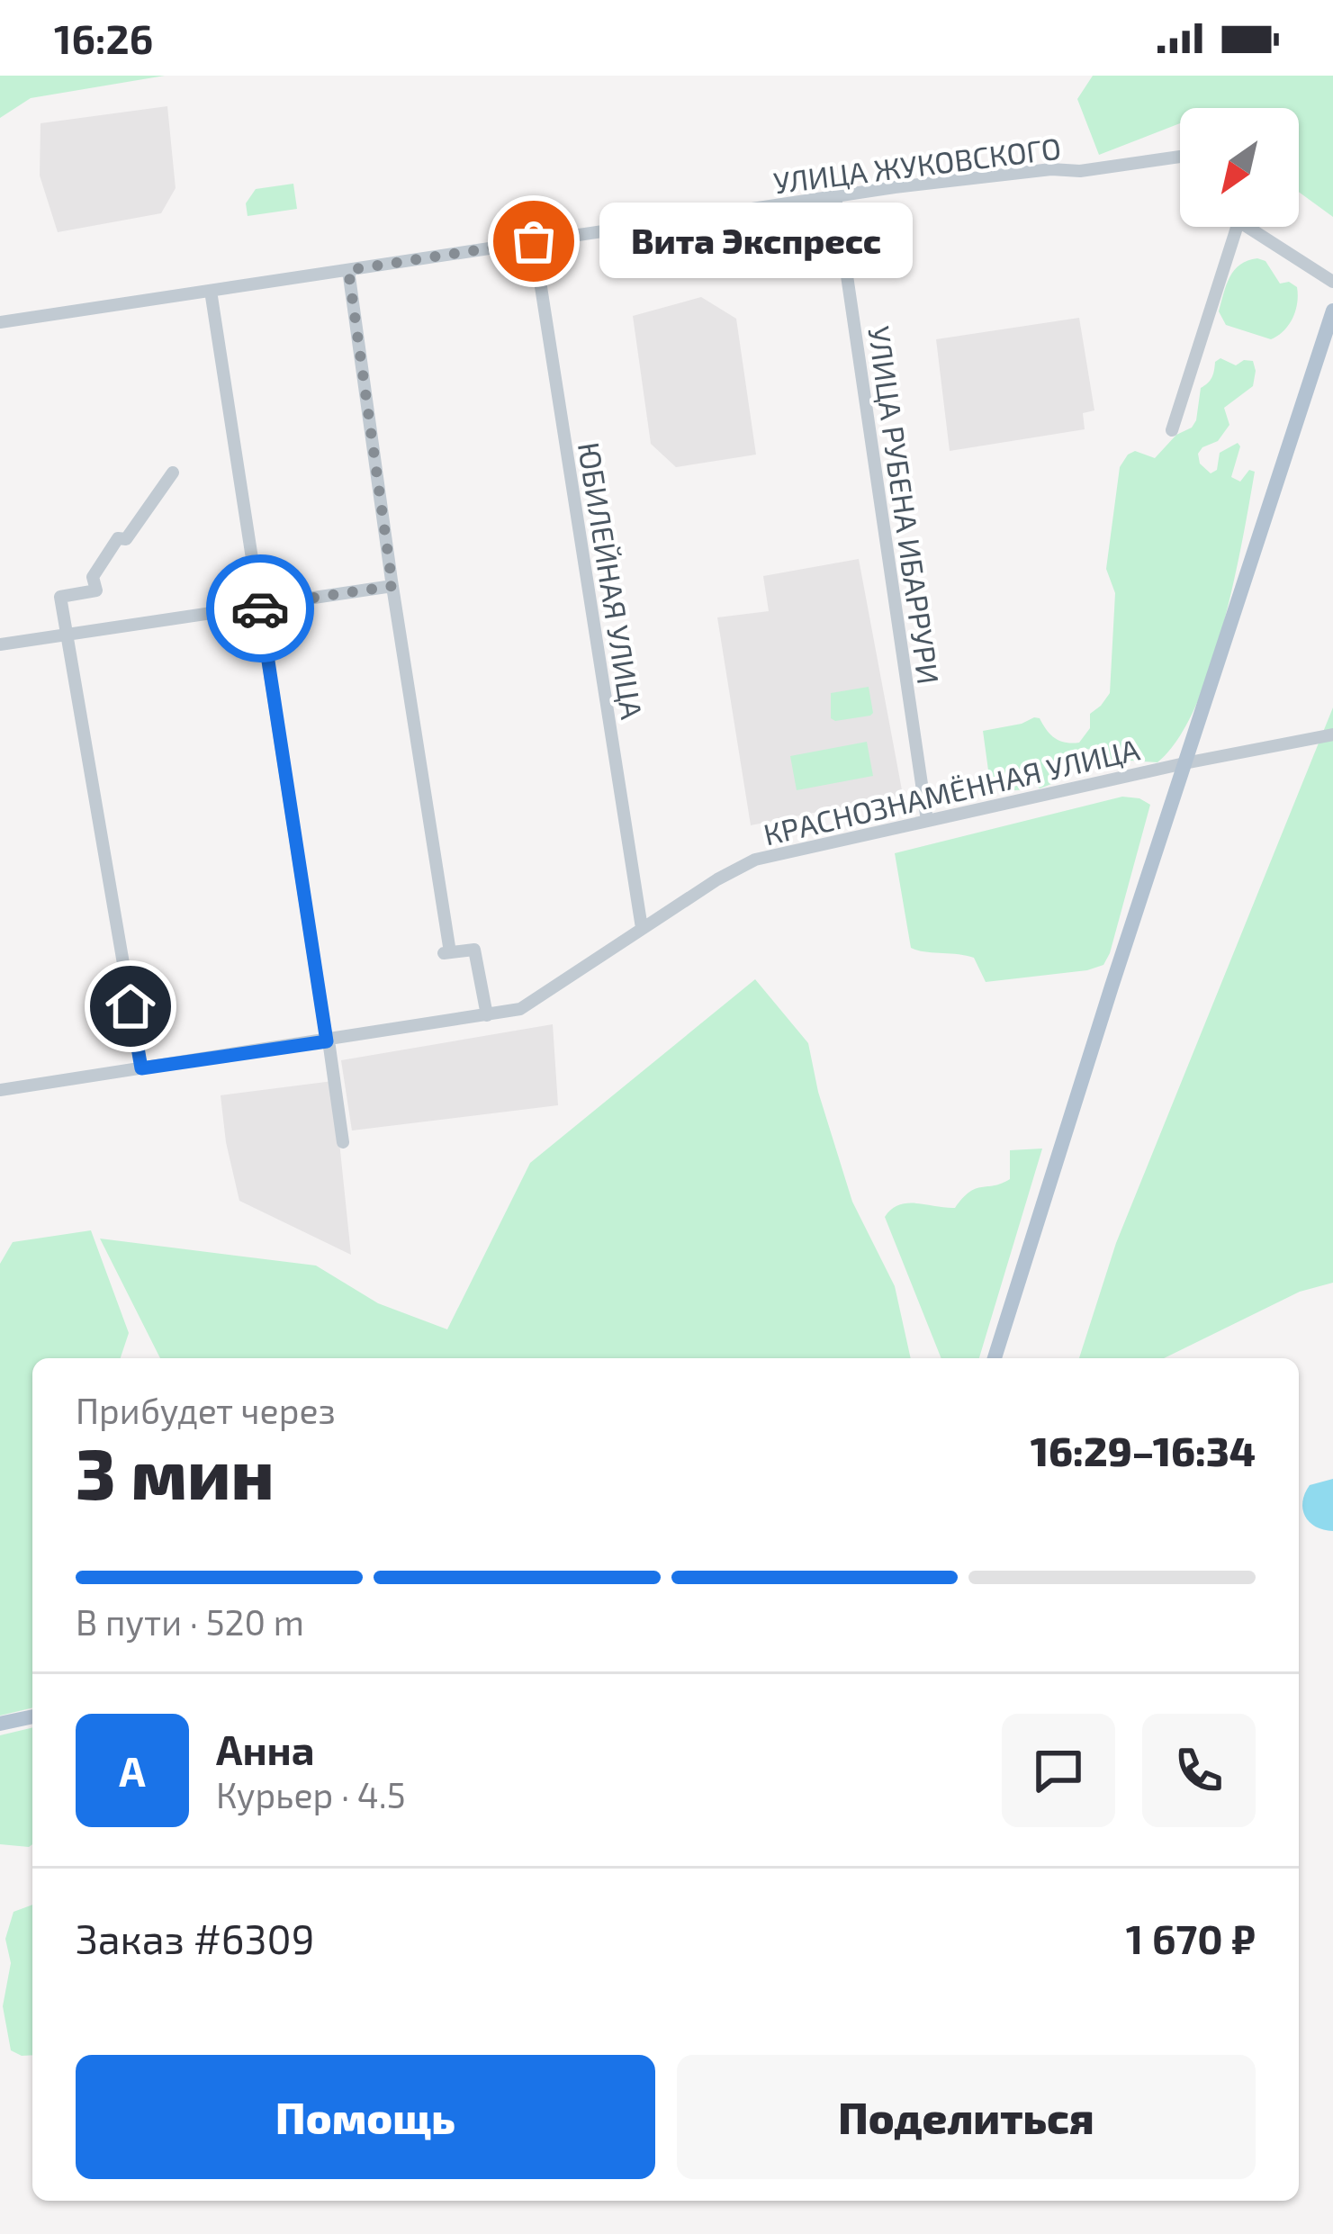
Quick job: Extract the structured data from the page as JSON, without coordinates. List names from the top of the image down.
{
  "streets": {
    "street": [
      "УЛИЦА ЖУКОВСКОГО",
      "УЛИЦА РУБЕНА ИБАРРУРИ",
      "ЮБИЛЕЙНАЯ УЛИЦА",
      "КРАСНОЗНАМЁННАЯ УЛИЦА"
    ]
  },
  "crossings": [
    ["УЛИЦА ЖУКОВСКОГО", "УЛИЦА РУБЕНА ИБАРРУРИ"],
    ["УЛИЦА ЖУКОВСКОГО", "ЮБИЛЕЙНАЯ УЛИЦА"],
    ["УЛИЦА РУБЕНА ИБАРРУРИ", "КРАСНОЗНАМЁННАЯ УЛИЦА"],
    ["ЮБИЛЕЙНАЯ УЛИЦА", "КРАСНОЗНАМЁННАЯ УЛИЦА"]
  ],
  "places": ["Вита Экспресс"],
  "north": "bottom left",
  "page": {
    "status": "16:26",
    "bubble": "Вита Экспресс",
    "heading": ["3 мин", "Прибудет через", "16:29–16:34"],
    "panel": [
      "Анна",
      "Курьер · 4.5",
      "Заказ #6309",
      "1 670 ₽"
    ],
    "bar": "В пути · 520 m",
    "round": "А",
    "buttons": ["Помощь", "Поделиться"]
  }
}
